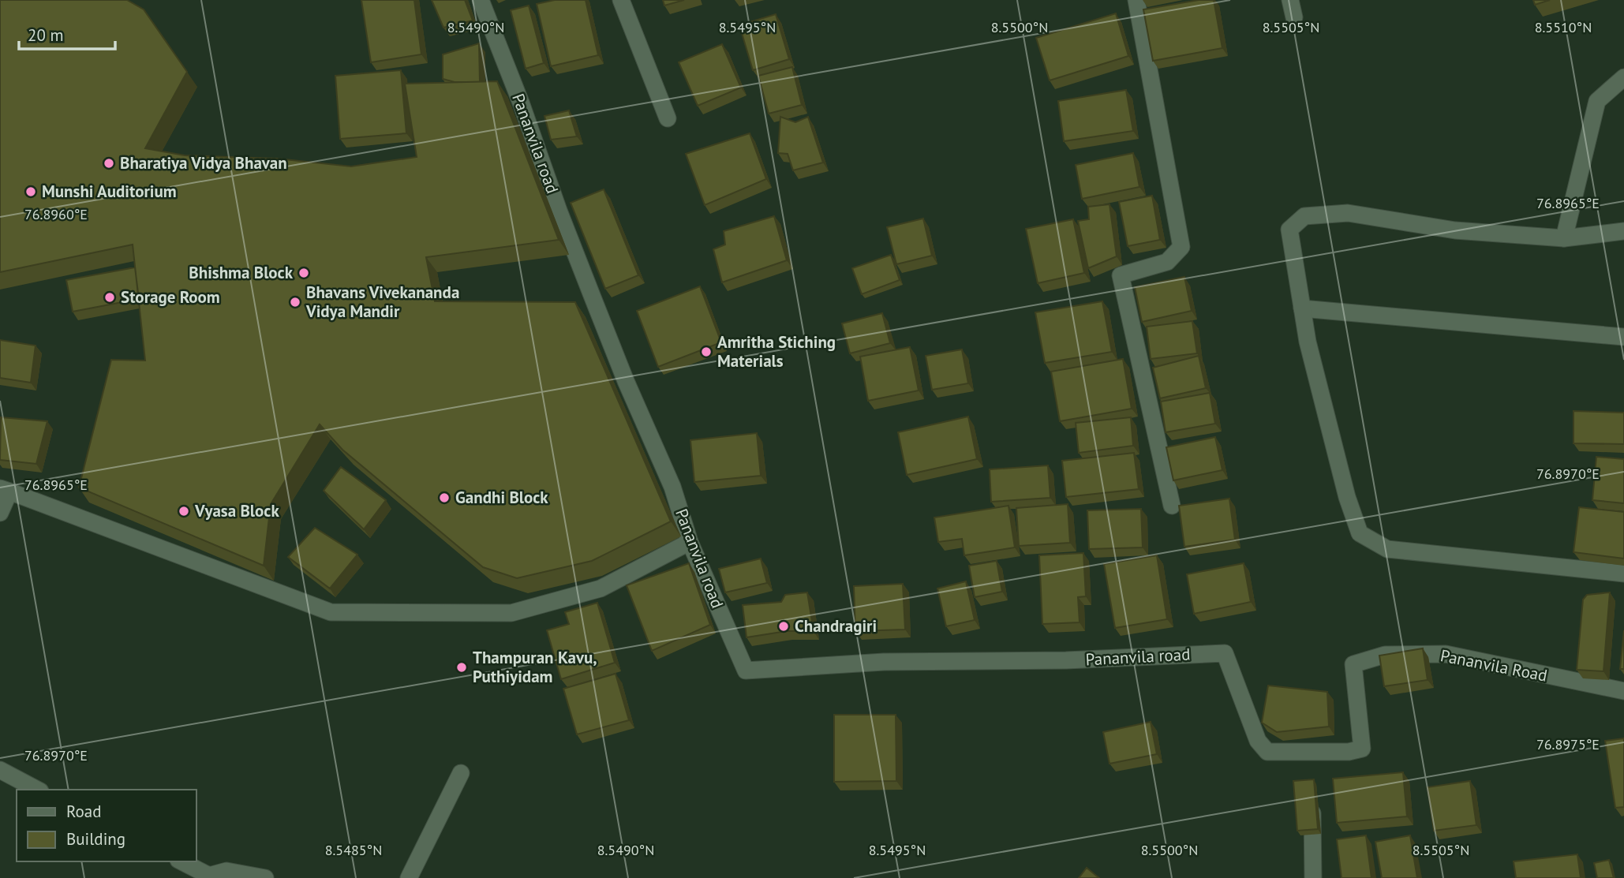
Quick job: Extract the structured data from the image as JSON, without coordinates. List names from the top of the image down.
{
  "streets": {
    "street": ["Pananvila road", "Pananvila Road"]
  },
  "crossings": [
    ["Pananvila road", "Pananvila Road"]
  ],
  "places": [
    "Bharatiya Vidya Bhavan",
    "Munshi Auditorium",
    "Bhishma Block",
    "Storage Room",
    "Bhavans Vivekananda Vidya Mandir",
    "Amritha Stiching Materials",
    "Gandhi Block",
    "Vyasa Block",
    "Chandragiri",
    "Thampuran Kavu, Puthiyidam"
  ],
  "legend": ["Road", "Building"],
  "scale_bar": "20 m",
  "coordinates": [
    "8.5490°N",
    "8.5495°N",
    "8.5500°N",
    "8.5505°N",
    "8.5510°N",
    "76.8965°E",
    "76.8960°E",
    "76.8970°E",
    "76.8975°E",
    "8.5485°N"
  ]
}
